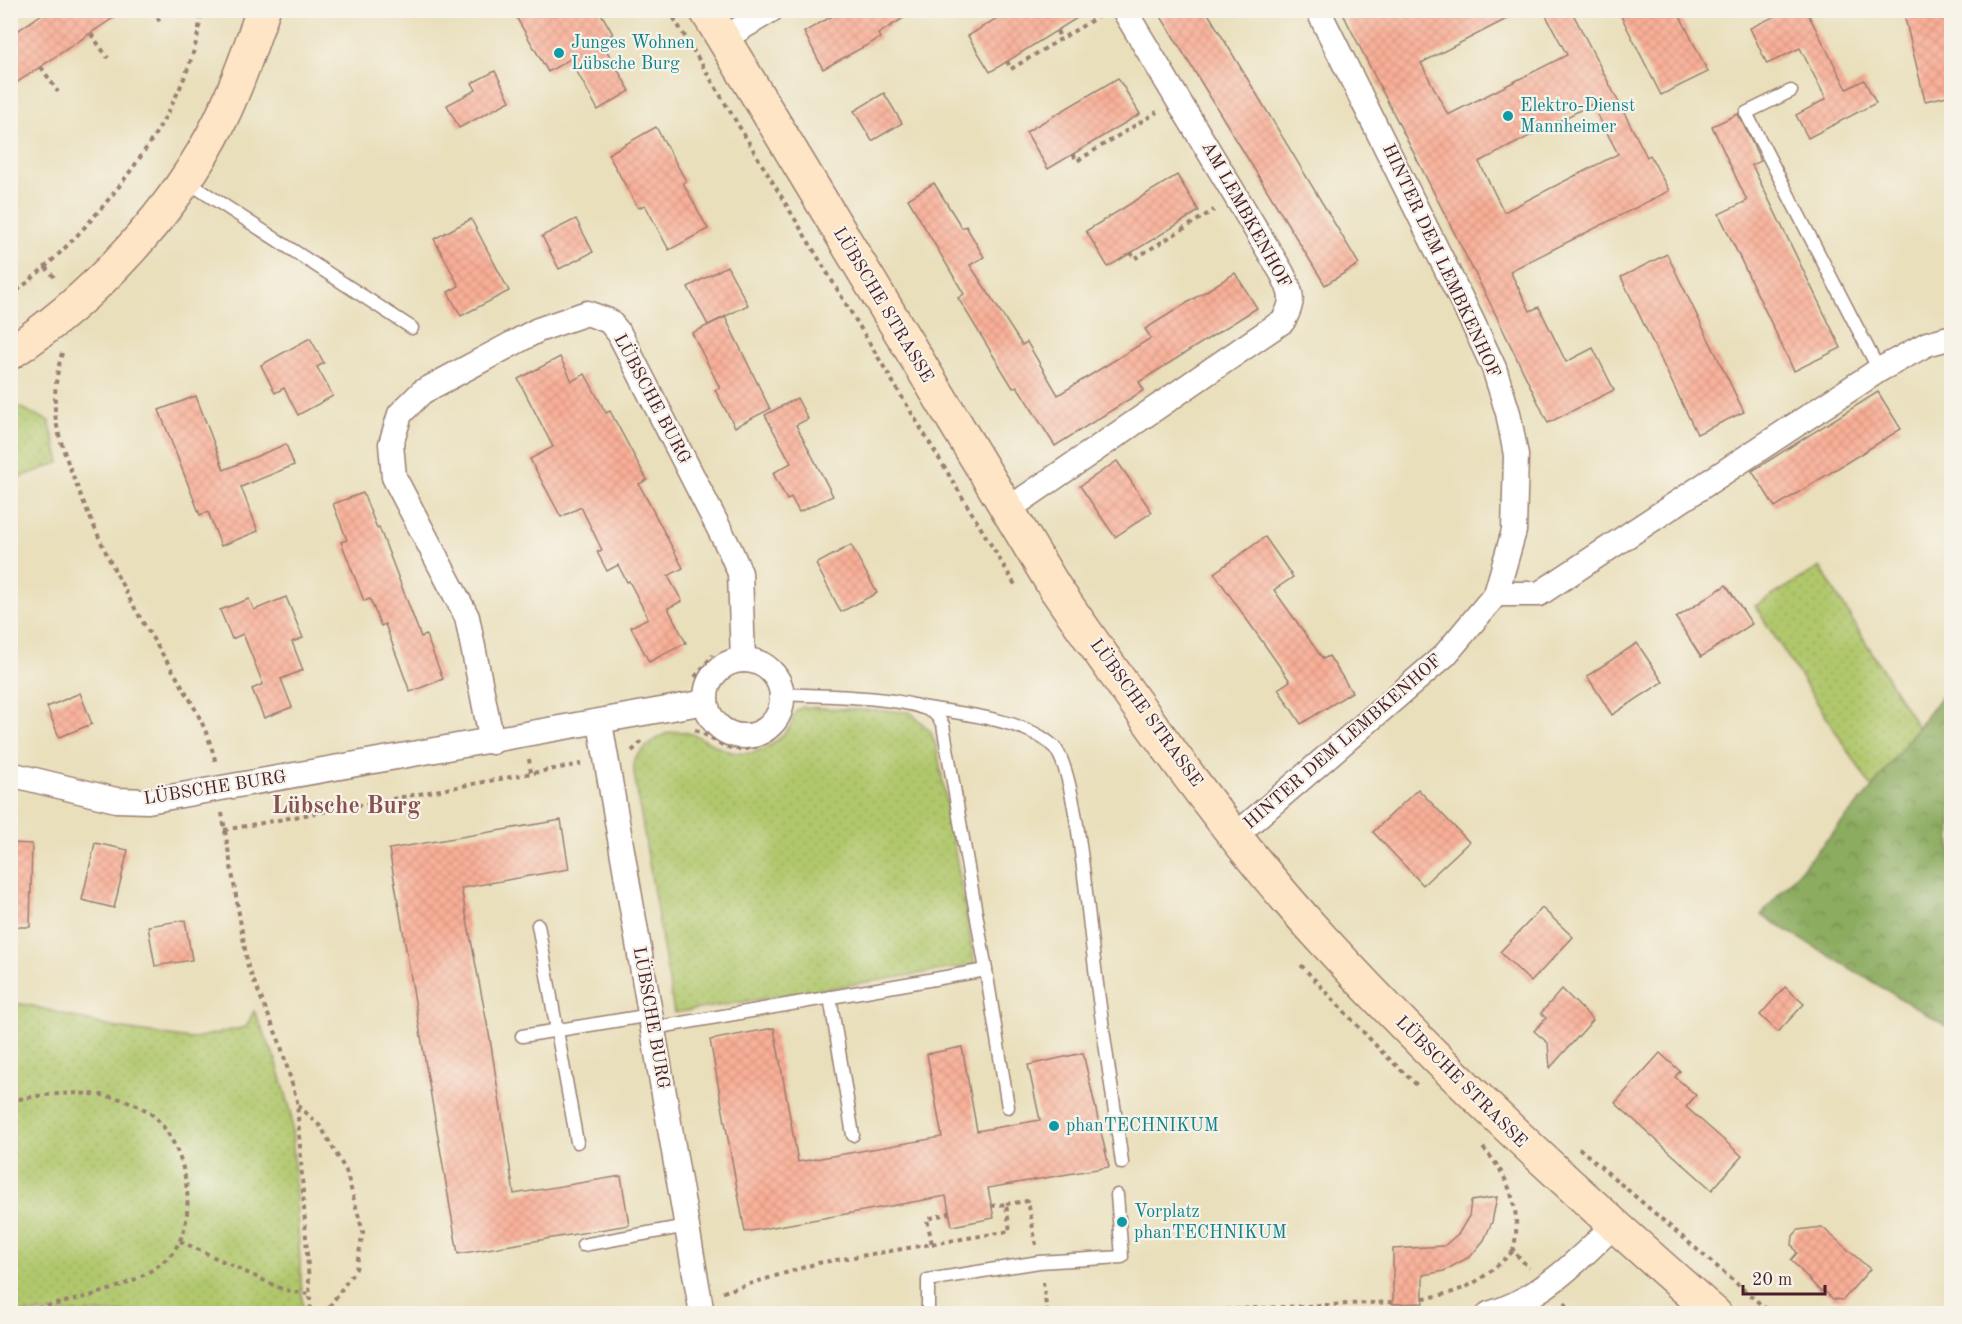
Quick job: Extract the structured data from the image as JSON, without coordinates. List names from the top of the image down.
{
  "streets": {
    "street": [
      "AM LEMBKENHOF",
      "HINTER DEM LEMBKENHOF",
      "LÜBSCHE STRASSE",
      "LÜBSCHE BURG"
    ]
  },
  "crossings": [
    ["AM LEMBKENHOF", "LÜBSCHE STRASSE"],
    ["HINTER DEM LEMBKENHOF", "LÜBSCHE STRASSE"]
  ],
  "districts": ["Lübsche Burg"],
  "places": [
    "Junges Wohnen Lübsche Burg",
    "Elektro-Dienst Mannheimer",
    "phanTECHNIKUM",
    "Vorplatz phanTECHNIKUM"
  ],
  "scale_bar": "20 m"
}
